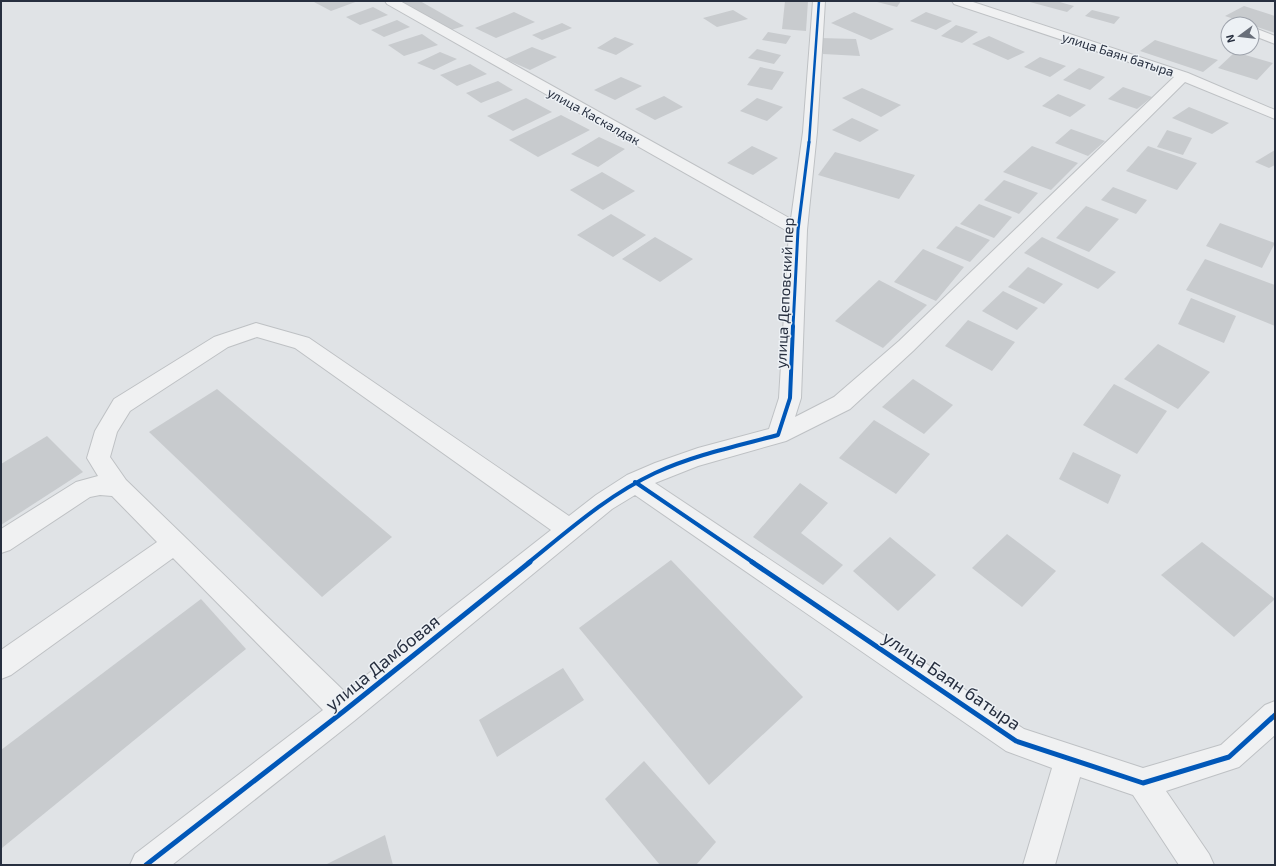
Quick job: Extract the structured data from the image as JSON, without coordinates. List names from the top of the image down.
{
  "streets": {
    "street": [
      "улица Баян батыра",
      "улица Каскалдак",
      "улица Деповский пер",
      "улица Дамбовая"
    ]
  },
  "crossings": [
    ["улица Баян батыра", "улица Дамбовая"],
    ["улица Каскалдак", "улица Деповский пер"]
  ],
  "north": "left"
}
